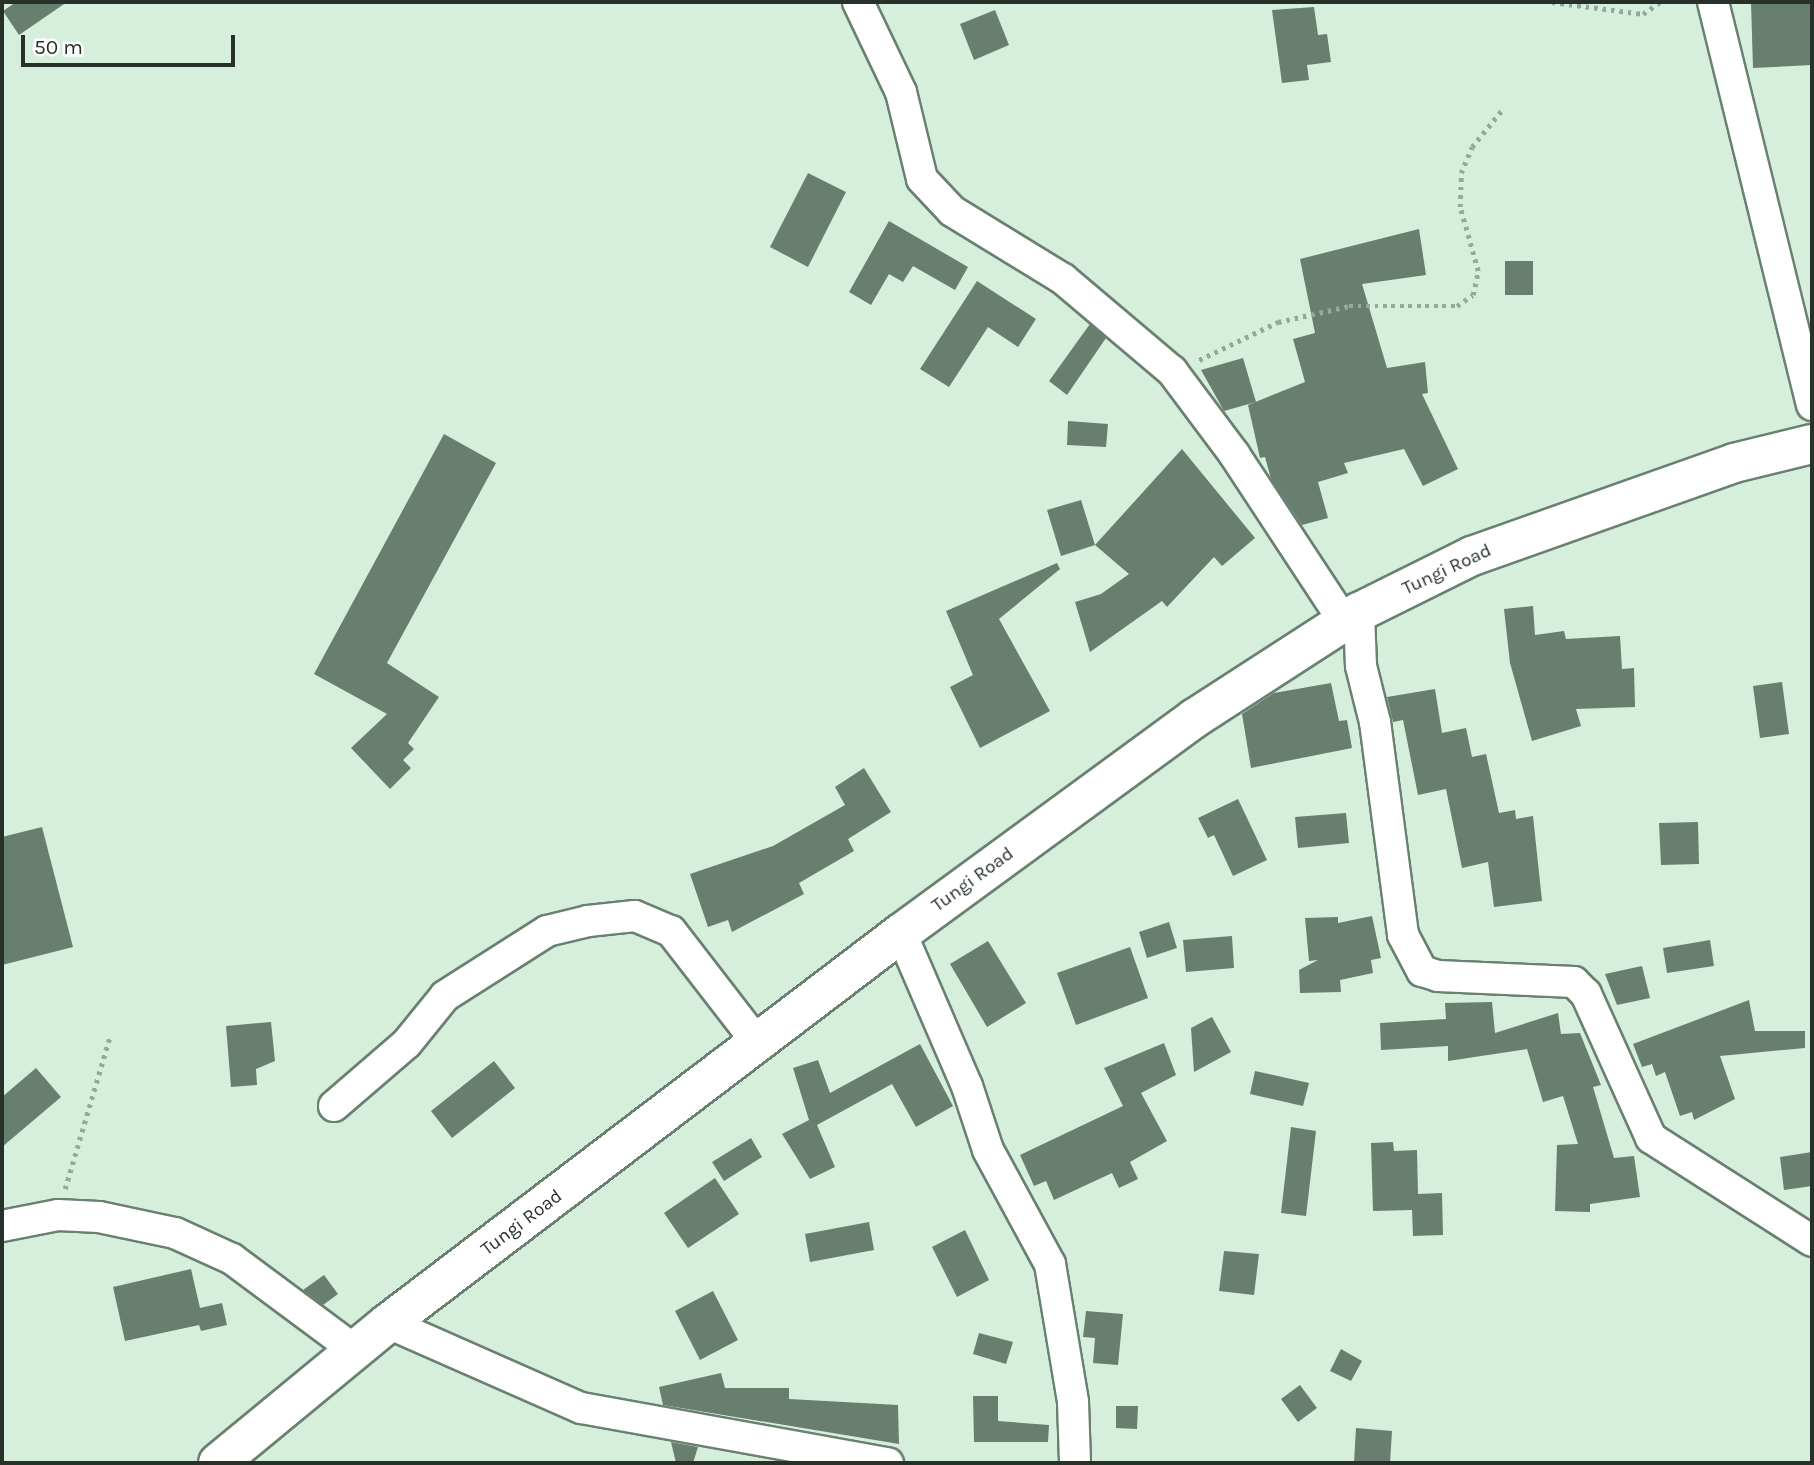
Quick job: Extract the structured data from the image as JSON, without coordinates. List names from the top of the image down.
{
  "streets": {
    "main road": ["Tungi Road"]
  },
  "scale_bar": "50 m"
}
